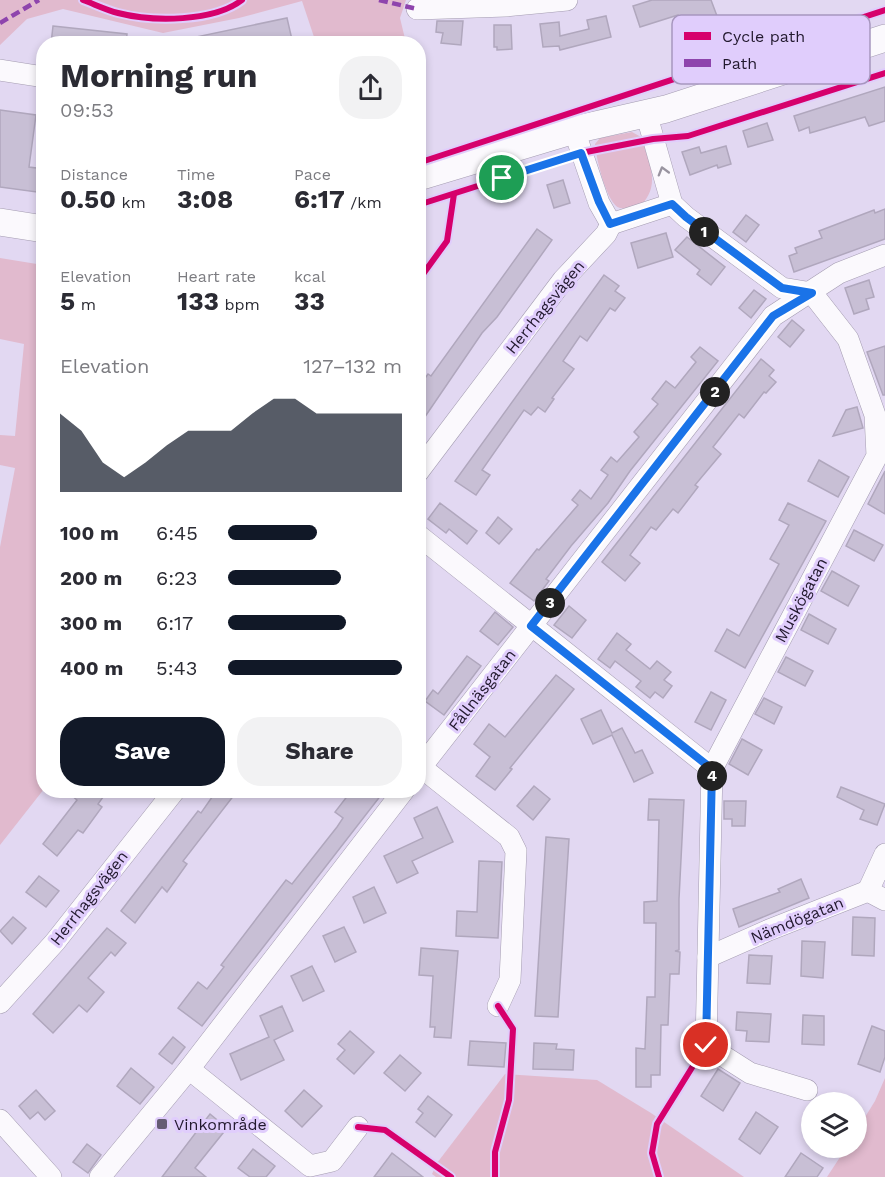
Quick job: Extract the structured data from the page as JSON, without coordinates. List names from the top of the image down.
{
  "streets": {
    "street": [
      "Herrhagsvägen",
      "Muskögatan",
      "Fållnäsgatan",
      "Nämdögatan"
    ]
  },
  "crossings": [
    ["Muskögatan", "Fållnäsgatan"],
    ["Muskögatan", "Nämdögatan"]
  ],
  "places": {
    "transit": ["Vinkområde"]
  },
  "legend": ["Cycle path", "Path"],
  "page": {
    "heading": ["Morning run", "09:53"],
    "stats": [
      ["Distance", "0.50 km"],
      ["Time", "3:08"],
      ["Pace", "6:17 /km"],
      ["Elevation", "5 m"],
      ["Heart rate", "133 bpm"],
      ["kcal", "33"]
    ],
    "pins": [
      "1",
      "2",
      "3",
      "4"
    ],
    "chart": ["Elevation", "127–132 m"],
    "list": [
      {
        "name": "100 m",
        "note": "6:45"
      },
      {
        "name": "200 m",
        "note": "6:23"
      },
      {
        "name": "300 m",
        "note": "6:17"
      },
      {
        "name": "400 m",
        "note": "5:43"
      }
    ],
    "buttons": ["Save", "Share"]
  }
}
